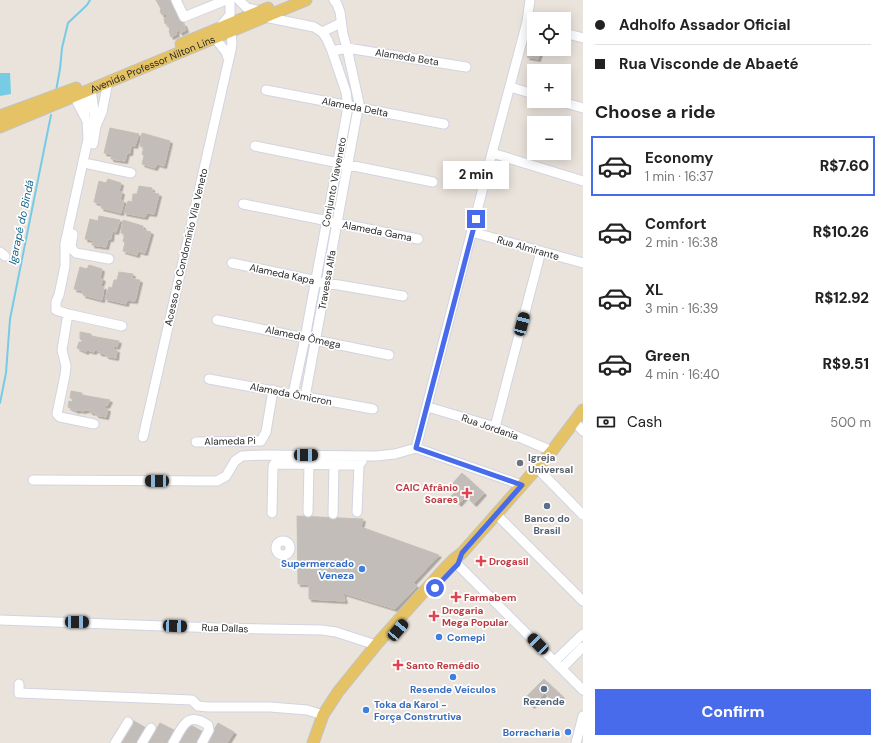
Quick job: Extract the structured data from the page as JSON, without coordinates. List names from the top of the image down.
{
  "streets": {
    "main road": ["Avenida Professor Nilton Lins"],
    "street": [
      "Alameda Beta",
      "Alameda Delta",
      "Conjunto Viaveneto",
      "Alameda Gama",
      "Acesso ao Condomínio Vila Veneto",
      "Rua Almirante",
      "Alameda Kapa",
      "Travessa Alfa",
      "Alameda Ômega",
      "Alameda Ômicron",
      "Rua Jordania",
      "Alameda Pi",
      "Rua Dallas"
    ]
  },
  "crossings": [
    ["Alameda Beta", "Travessa Alfa"],
    ["Avenida Professor Nilton Lins", "Acesso ao Condomínio Vila Veneto"],
    ["Alameda Delta", "Conjunto Viaveneto"],
    ["Alameda Delta", "Travessa Alfa"],
    ["Conjunto Viaveneto", "Alameda Gama"],
    ["Conjunto Viaveneto", "Alameda Kapa"],
    ["Conjunto Viaveneto", "Alameda Ômega"],
    ["Conjunto Viaveneto", "Alameda Ômicron"],
    ["Alameda Gama", "Travessa Alfa"],
    ["Alameda Kapa", "Travessa Alfa"],
    ["Travessa Alfa", "Alameda Ômega"],
    ["Travessa Alfa", "Alameda Ômicron"],
    ["Alameda Ômicron", "Alameda Pi"]
  ],
  "water": ["Igarapé do Bindá"],
  "places": {
    "other": [
      "Igreja Universal",
      "Banco do Brasil",
      "Supermercado Veneza",
      "Comepi",
      "Resende Veículos",
      "Rezende",
      "Toka da Karol - Força Construtiva",
      "Borracharia"
    ],
    "health": [
      "CAIC Afrânio Soares",
      "Drogasil",
      "Farmabem",
      "Drogaria Mega Popular",
      "Santo Remédio"
    ]
  },
  "page": {
    "banner": ["Adholfo Assador Oficial", "Rua Visconde de Abaeté"],
    "map_buttons": ["+", "−"],
    "heading": "Choose a ride",
    "list": [
      {
        "name": "Economy",
        "note": "1 min · 16:37",
        "value": "R$7.60"
      },
      {
        "name": "Comfort",
        "note": "2 min · 16:38",
        "value": "R$10.26"
      },
      {
        "name": "XL",
        "note": "3 min · 16:39",
        "value": "R$12.92"
      },
      {
        "name": "Green",
        "note": "4 min · 16:40",
        "value": "R$9.51"
      }
    ],
    "bubble": "2 min",
    "pay": ["Cash", "500 m"],
    "buttons": "Confirm"
  }
}
